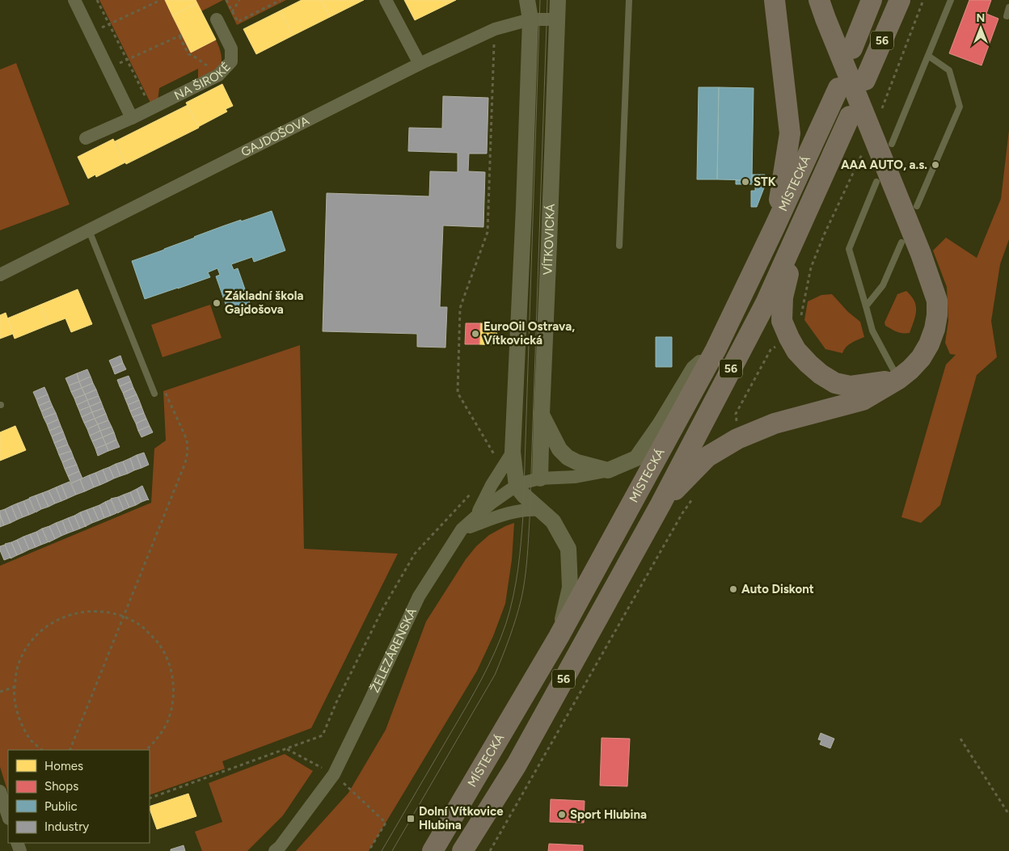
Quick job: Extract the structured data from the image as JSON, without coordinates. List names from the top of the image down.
{
  "streets": {
    "highway": ["56", "MÍSTECKÁ"],
    "street": [
      "NA ŠIROKÉ",
      "GAJDOŠOVA",
      "VÍTKOVICKÁ",
      "ŽELEZÁRENSKÁ"
    ]
  },
  "crossings": [
    ["GAJDOŠOVA", "VÍTKOVICKÁ"],
    ["VÍTKOVICKÁ", "ŽELEZÁRENSKÁ"]
  ],
  "places": {
    "other": [
      "AAA AUTO, a.s.",
      "STK",
      "Základní škola Gajdošova",
      "EuroOil Ostrava, Vítkovická",
      "Auto Diskont",
      "Sport Hlubina"
    ],
    "transit": ["Dolní Vítkovice Hlubina"]
  },
  "legend": [
    "Homes",
    "Shops",
    "Public",
    "Industry"
  ],
  "north": "top"
}
